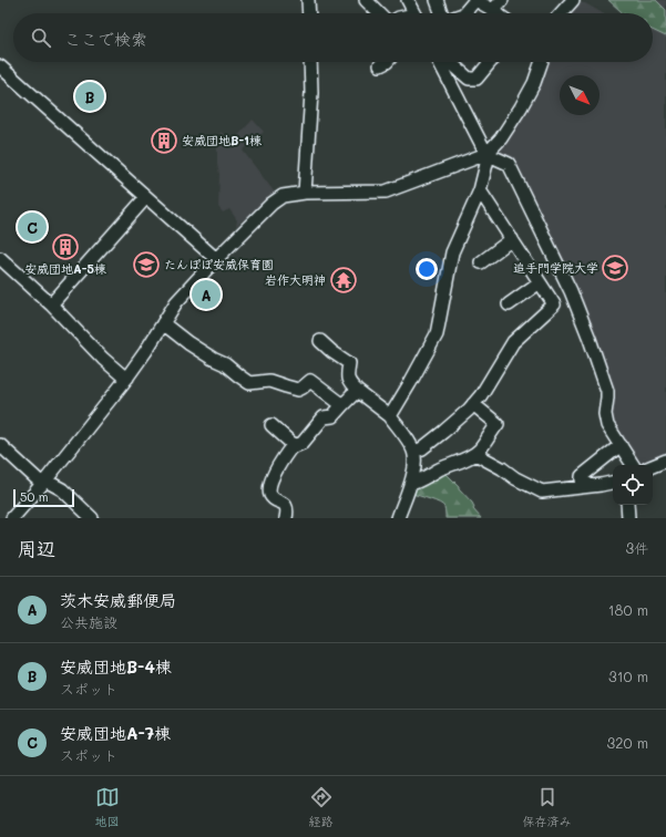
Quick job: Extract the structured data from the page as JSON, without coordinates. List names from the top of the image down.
{
  "places": {
    "building": ["安威団地B-1棟", "安威団地A-5棟"],
    "school or university": ["たんぽぽ安威保育園", "追手門学院大学"],
    "temple": ["岩作大明神"]
  },
  "scale_bar": "50 m",
  "north": "bottom right",
  "page": {
    "search": "ここで検索",
    "pins": ["B", "C", "A"],
    "scale": "50 m",
    "heading": ["周辺", "3件"],
    "list": [
      {
        "mark": "A",
        "name": "茨木安威郵便局",
        "note": "公共施設",
        "value": "180 m"
      },
      {
        "mark": "B",
        "name": "安威団地B-4棟",
        "note": "スポット",
        "value": "310 m"
      },
      {
        "mark": "C",
        "name": "安威団地A-7棟",
        "note": "スポット",
        "value": "320 m"
      }
    ],
    "nav": ["地図", "経路", "保存済み"]
  }
}
